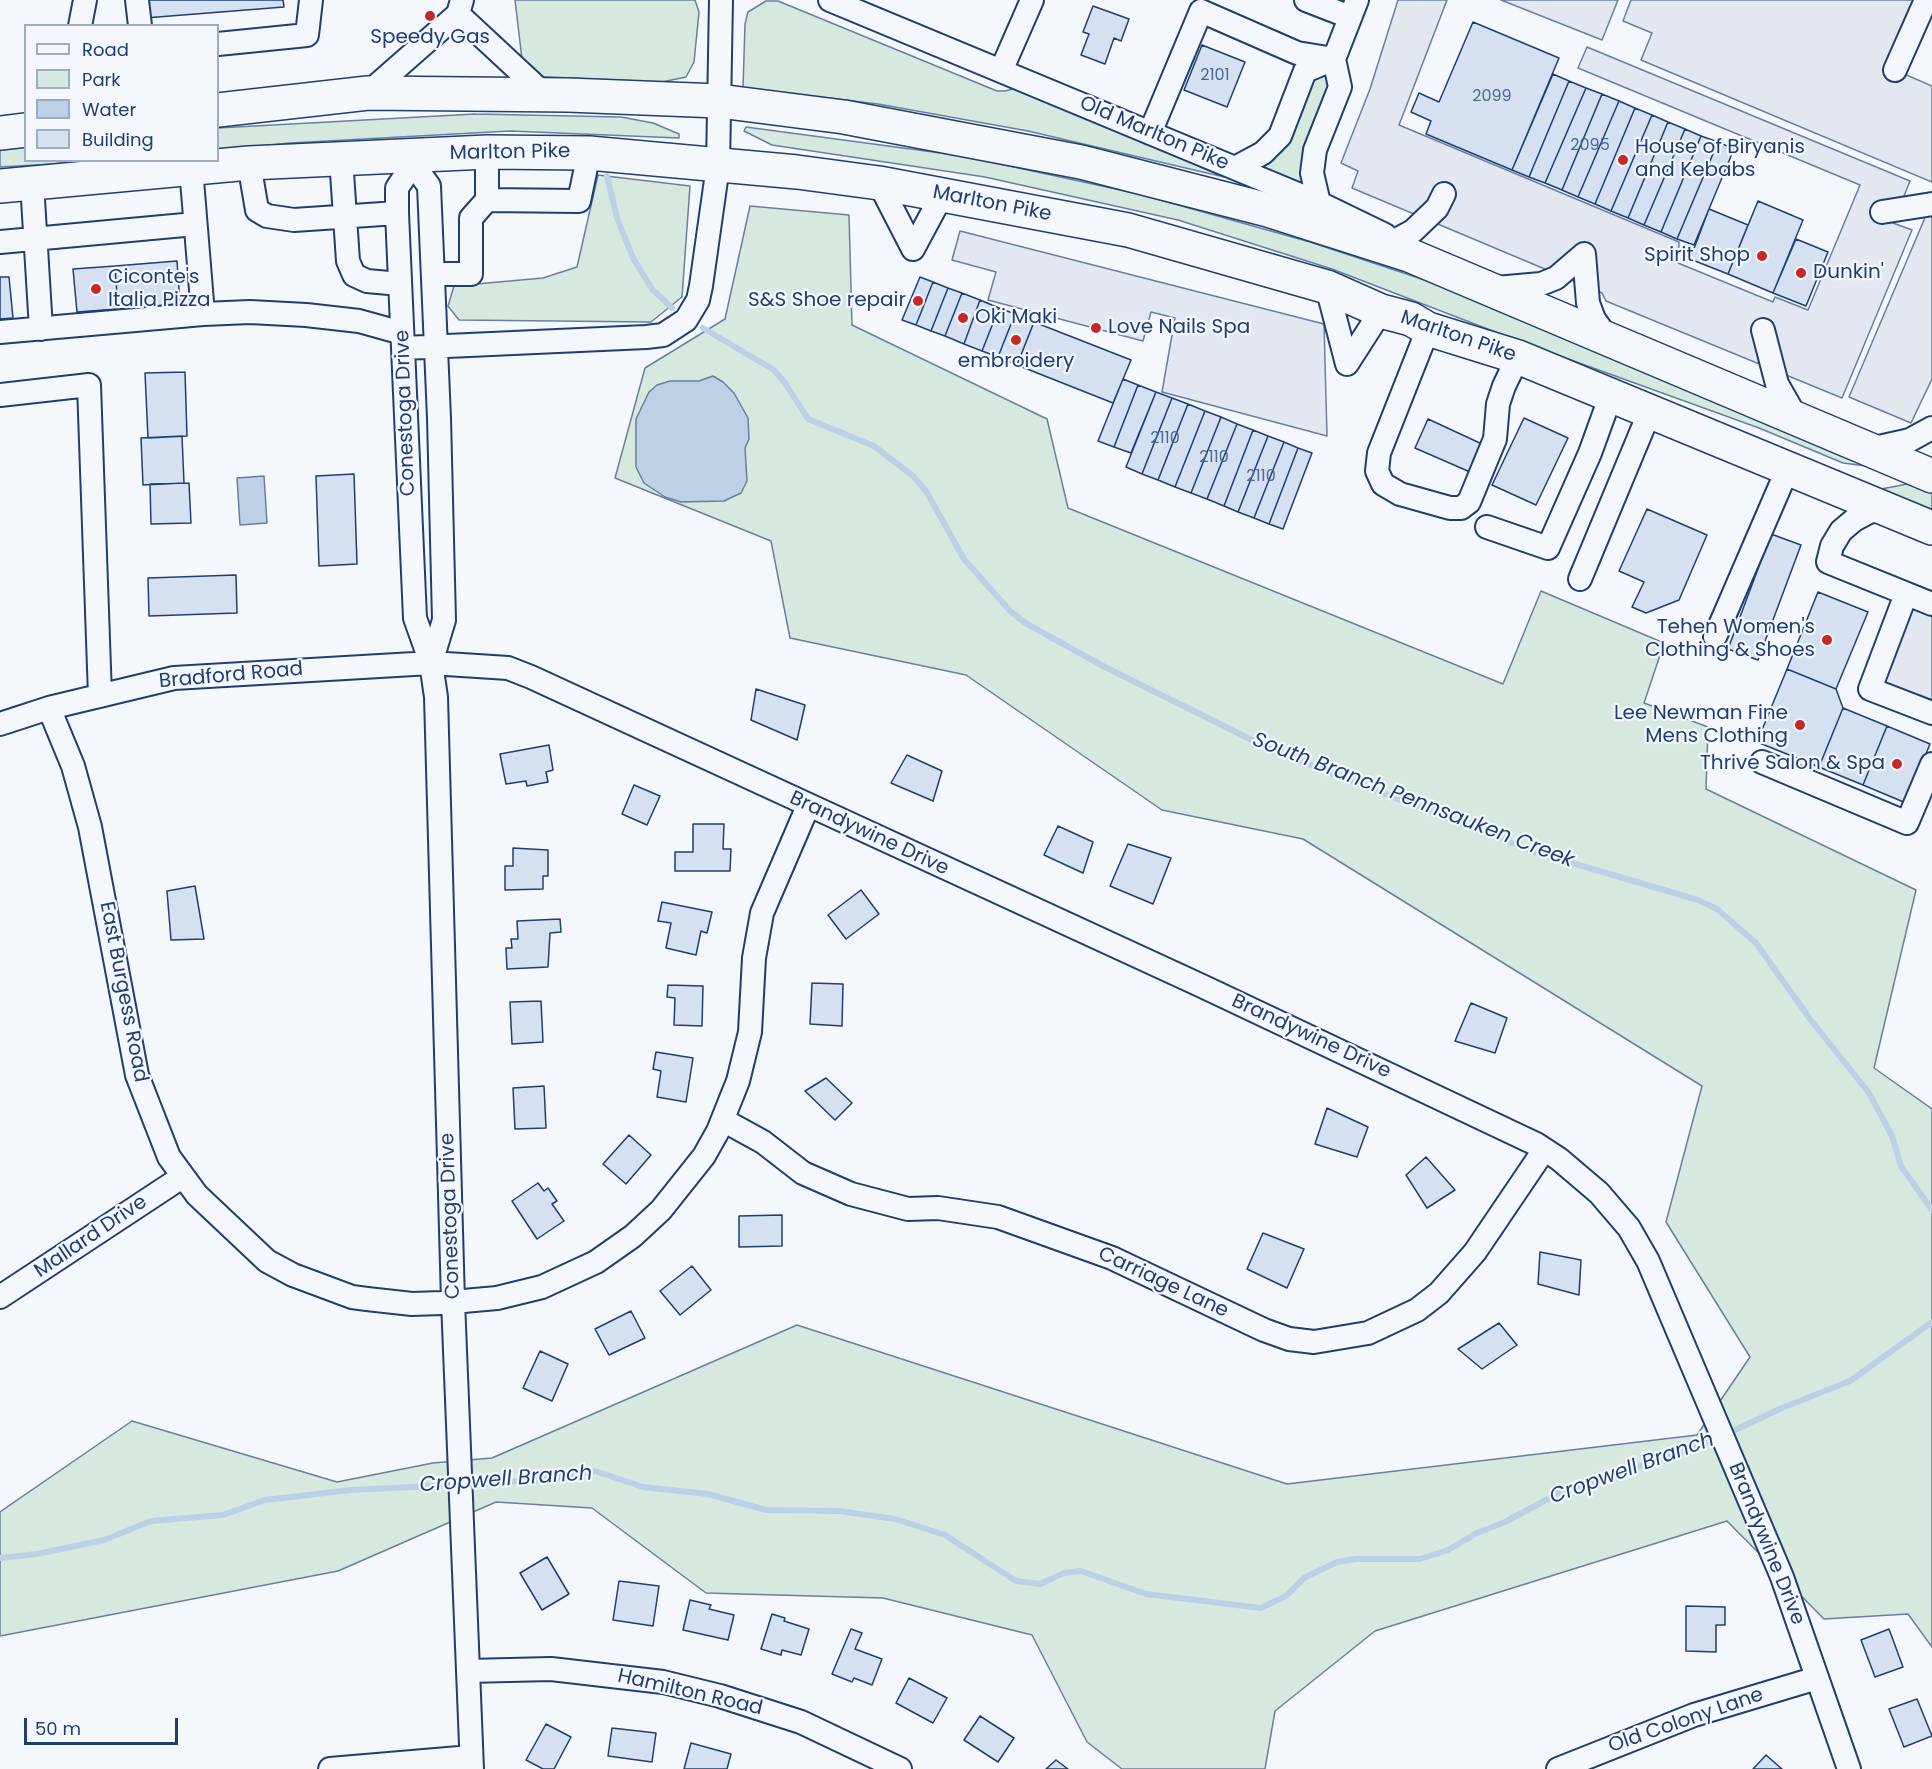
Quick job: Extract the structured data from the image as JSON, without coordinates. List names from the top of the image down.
{
  "streets": {
    "highway": ["Marlton Pike"],
    "street": [
      "Old Marlton Pike",
      "Conestoga Drive",
      "Bradford Road",
      "Brandywine Drive",
      "East Burgess Road",
      "Mallard Drive",
      "Carriage Lane",
      "Hamilton Road",
      "Old Colony Lane"
    ]
  },
  "crossings": [
    ["Marlton Pike", "Conestoga Drive"],
    ["Conestoga Drive", "Bradford Road"],
    ["Conestoga Drive", "Brandywine Drive"],
    ["Conestoga Drive", "East Burgess Road"],
    ["Conestoga Drive", "Hamilton Road"],
    ["Bradford Road", "Brandywine Drive"],
    ["Bradford Road", "East Burgess Road"],
    ["Brandywine Drive", "East Burgess Road"],
    ["Brandywine Drive", "Carriage Lane"],
    ["Brandywine Drive", "Old Colony Lane"],
    ["East Burgess Road", "Mallard Drive"],
    ["East Burgess Road", "Carriage Lane"]
  ],
  "water": ["South Branch Pennsauken Creek", "Cropwell Branch"],
  "places": [
    "Speedy Gas",
    "House of Biryanis and Kebabs",
    "Spirit Shop",
    "Dunkin'",
    "Ciconte's Italia Pizza",
    "S&S Shoe repair",
    "Oki Maki",
    "Love Nails Spa",
    "embroidery",
    "Tehen Women's Clothing & Shoes",
    "Lee Newman Fine Mens Clothing",
    "Thrive Salon & Spa"
  ],
  "house_numbers": [
    "2101",
    "2099",
    "2095",
    "2110",
    "2110",
    "2110"
  ],
  "legend": [
    "Road",
    "Park",
    "Water",
    "Building"
  ],
  "scale_bar": "50 m"
}
